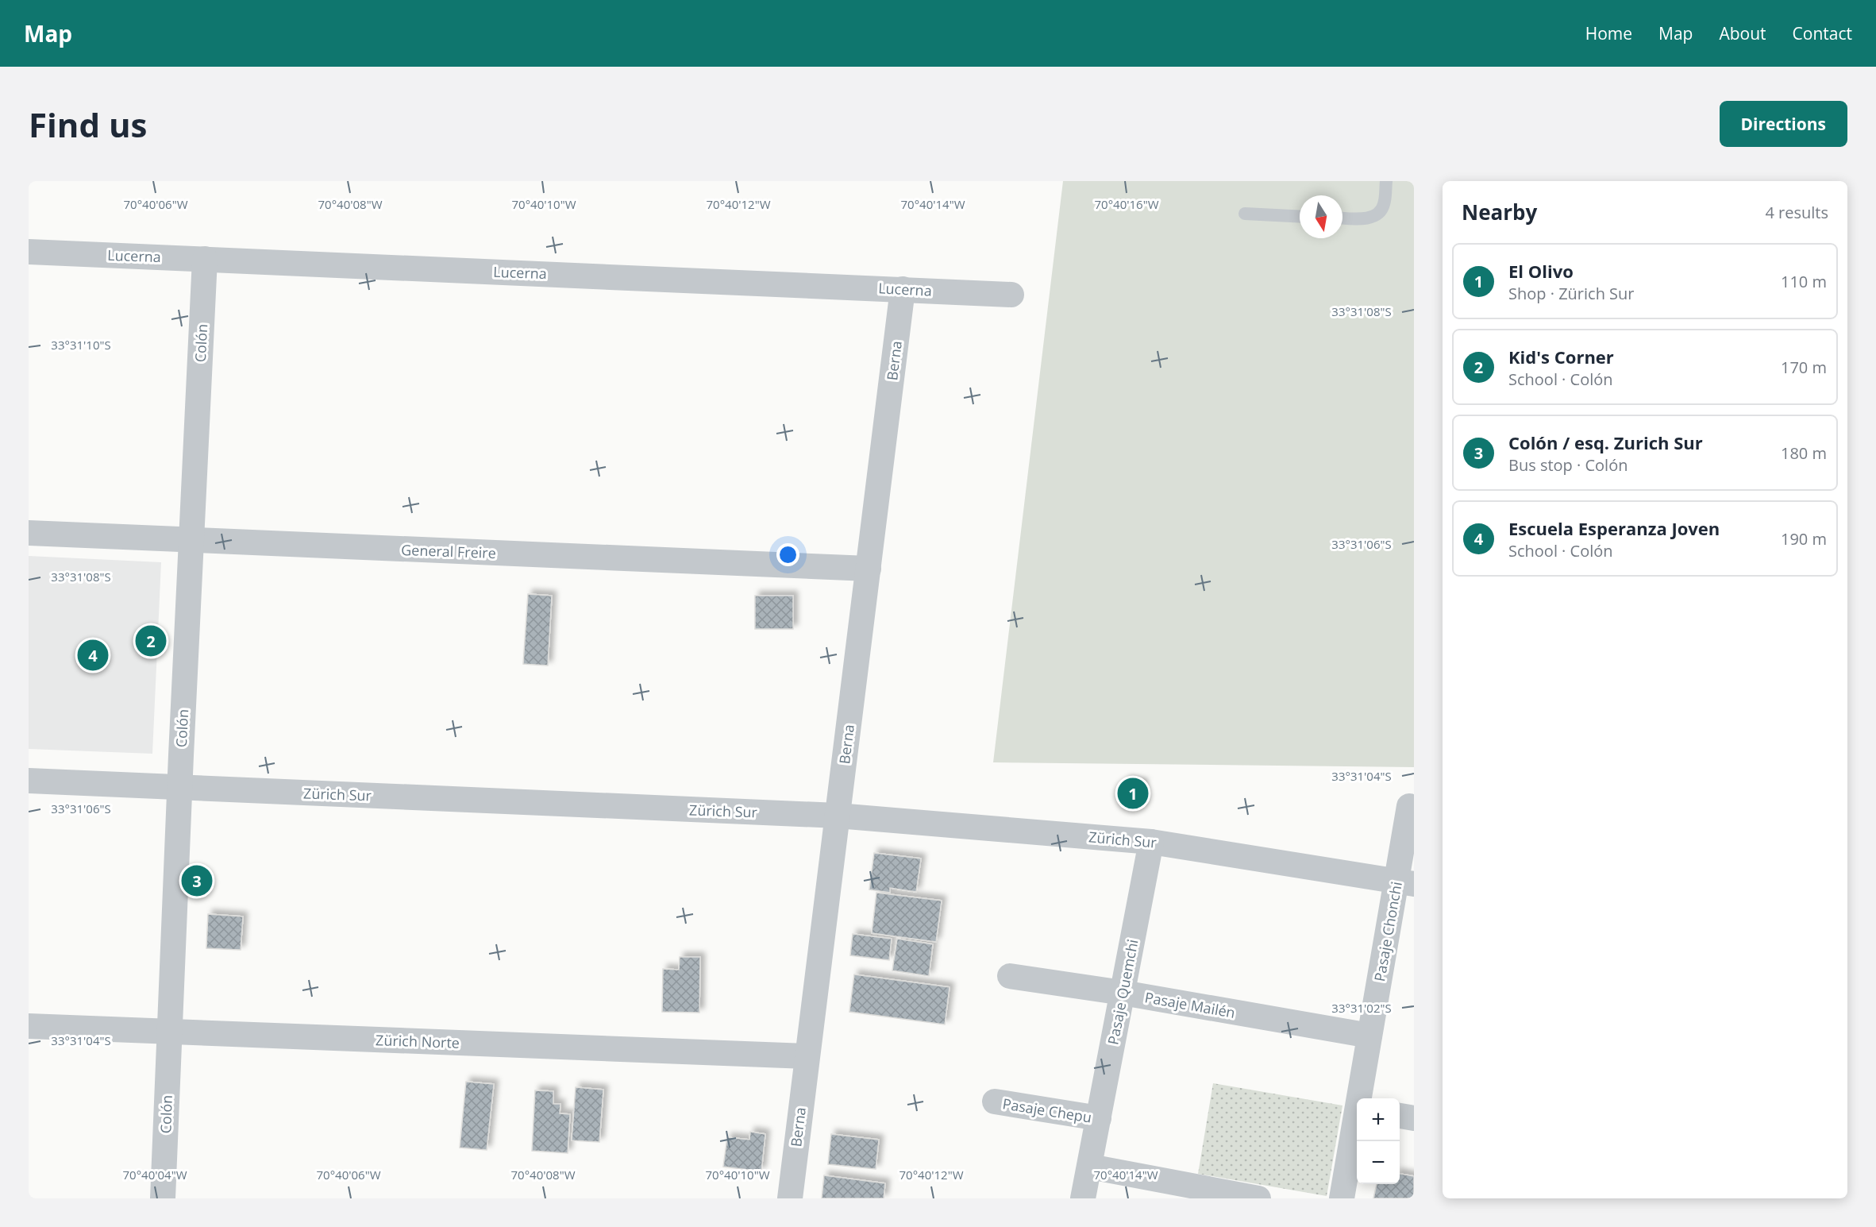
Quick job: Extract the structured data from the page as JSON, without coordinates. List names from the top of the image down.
{
  "streets": {
    "street": [
      "Lucerna",
      "Colón",
      "Berna",
      "General Freire",
      "Zürich Sur",
      "Pasaje Chonchi",
      "Pasaje Quemchi",
      "Pasaje Mailén",
      "Zürich Norte",
      "Pasaje Chepu"
    ]
  },
  "crossings": [
    ["Lucerna", "Colón"],
    ["Lucerna", "Berna"],
    ["Colón", "General Freire"],
    ["Colón", "Zürich Sur"],
    ["Colón", "Zürich Norte"],
    ["Berna", "General Freire"],
    ["Berna", "Zürich Sur"],
    ["Berna", "Zürich Norte"],
    ["Zürich Sur", "Pasaje Chonchi"],
    ["Zürich Sur", "Pasaje Quemchi"],
    ["Pasaje Chonchi", "Pasaje Mailén"],
    ["Pasaje Quemchi", "Pasaje Mailén"],
    ["Pasaje Quemchi", "Pasaje Chepu"]
  ],
  "north": "bottom",
  "page": {
    "header": "Map",
    "nav": [
      "Home",
      "Map",
      "About",
      "Contact"
    ],
    "buttons": "Directions",
    "title": "Find us",
    "heading": ["Nearby", "4 results"],
    "list": [
      {
        "mark": "1",
        "name": "El Olivo",
        "note": "Shop · Zürich Sur",
        "value": "110 m"
      },
      {
        "mark": "2",
        "name": "Kid's Corner",
        "note": "School · Colón",
        "value": "170 m"
      },
      {
        "mark": "3",
        "name": "Colón / esq. Zurich Sur",
        "note": "Bus stop · Colón",
        "value": "180 m"
      },
      {
        "mark": "4",
        "name": "Escuela Esperanza Joven",
        "note": "School · Colón",
        "value": "190 m"
      }
    ],
    "pins": [
      "2",
      "4",
      "1",
      "3"
    ],
    "map_buttons": ["+", "−"]
  },
  "coordinates": [
    "70°40'06\"W",
    "70°40'08\"W",
    "70°40'10\"W",
    "70°40'12\"W",
    "70°40'14\"W",
    "70°40'16\"W",
    "33°31'08\"S",
    "33°31'10\"S",
    "33°31'06\"S",
    "33°31'04\"S",
    "33°31'02\"S",
    "70°40'04\"W"
  ]
}
